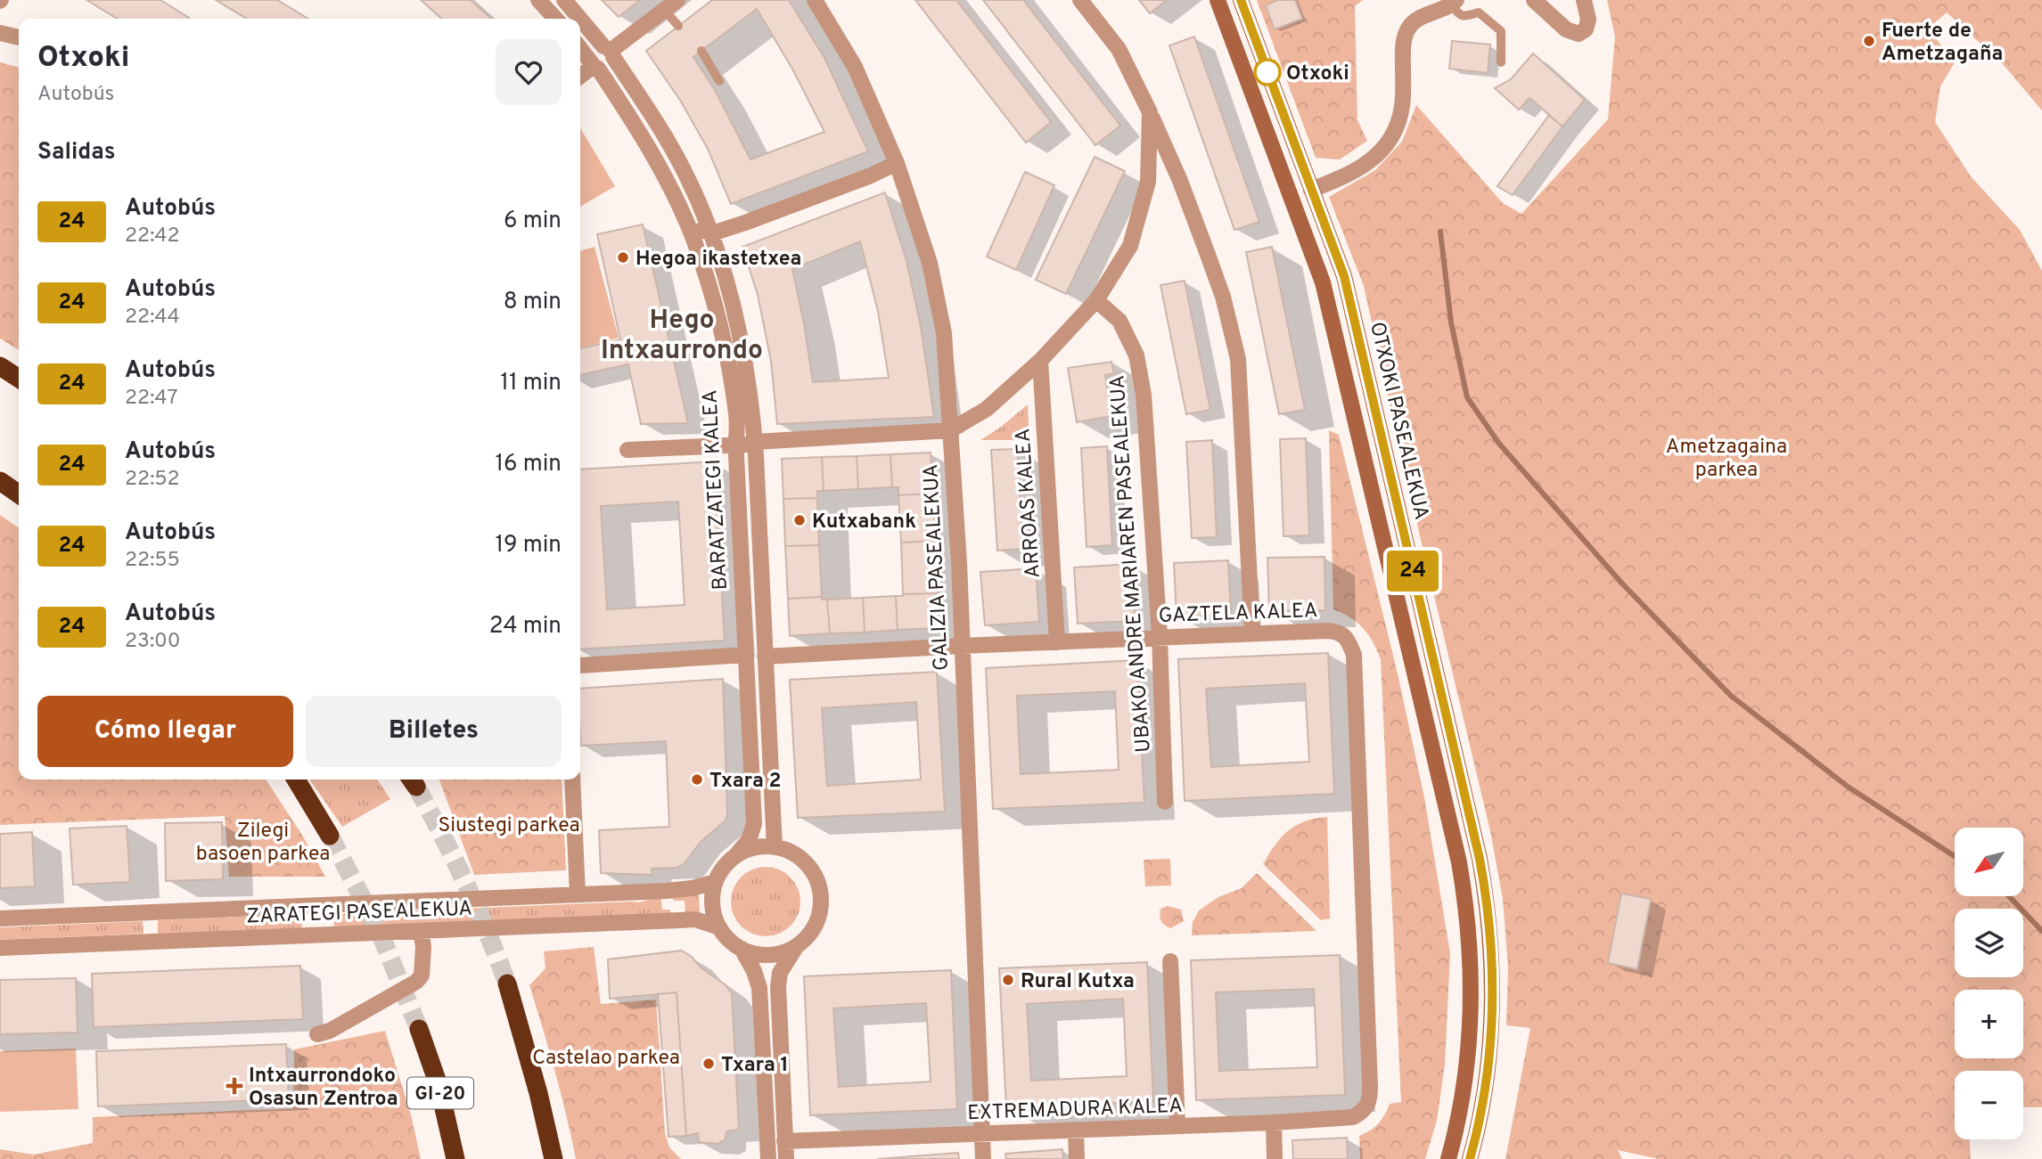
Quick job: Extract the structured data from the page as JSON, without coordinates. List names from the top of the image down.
{
  "streets": {
    "highway": ["GI-20"],
    "main road": ["OTXOKI PASEALEKUA"],
    "street": [
      "BARATZATEGI KALEA",
      "ARROAS KALEA",
      "UBAKO ANDRE MARIAREN PASEALEKUA",
      "GALIZIA PASEALEKUA",
      "GAZTELA KALEA",
      "ZARATEGI PASEALEKUA",
      "EXTREMADURA KALEA"
    ]
  },
  "crossings": [
    ["BARATZATEGI KALEA", "GAZTELA KALEA"],
    ["BARATZATEGI KALEA", "ZARATEGI PASEALEKUA"],
    ["ARROAS KALEA", "GAZTELA KALEA"],
    ["UBAKO ANDRE MARIAREN PASEALEKUA", "GAZTELA KALEA"],
    ["GALIZIA PASEALEKUA", "GAZTELA KALEA"],
    ["GALIZIA PASEALEKUA", "EXTREMADURA KALEA"],
    ["GAZTELA KALEA", "EXTREMADURA KALEA"]
  ],
  "districts": ["Hego Intxaurrondo"],
  "parks": [
    "Ametzagaina parkea",
    "Siustegi parkea",
    "Zilegi basoen parkea",
    "Castelao parkea"
  ],
  "places": {
    "other": [
      "Fuerte de Ametzagaña",
      "Otxoki",
      "Hegoa ikastetxea",
      "Kutxabank",
      "Txara 2",
      "Rural Kutxa",
      "Txara 1"
    ],
    "health": ["Intxaurrondoko Osasun Zentroa"]
  },
  "lines": ["bus line 24"],
  "north": "bottom left",
  "page": {
    "on_map": "24",
    "heading": [
      ["Otxoki", "Autobús"],
      "Salidas"
    ],
    "list": [
      {
        "mark": "24",
        "name": "Autobús",
        "note": "22:42",
        "value": "6 min"
      },
      {
        "mark": "24",
        "name": "Autobús",
        "note": "22:44",
        "value": "8 min"
      },
      {
        "mark": "24",
        "name": "Autobús",
        "note": "22:47",
        "value": "11 min"
      },
      {
        "mark": "24",
        "name": "Autobús",
        "note": "22:52",
        "value": "16 min"
      },
      {
        "mark": "24",
        "name": "Autobús",
        "note": "22:55",
        "value": "19 min"
      },
      {
        "mark": "24",
        "name": "Autobús",
        "note": "23:00",
        "value": "24 min"
      }
    ],
    "buttons": ["Cómo llegar", "Billetes"],
    "map_buttons": ["+", "−"]
  }
}
